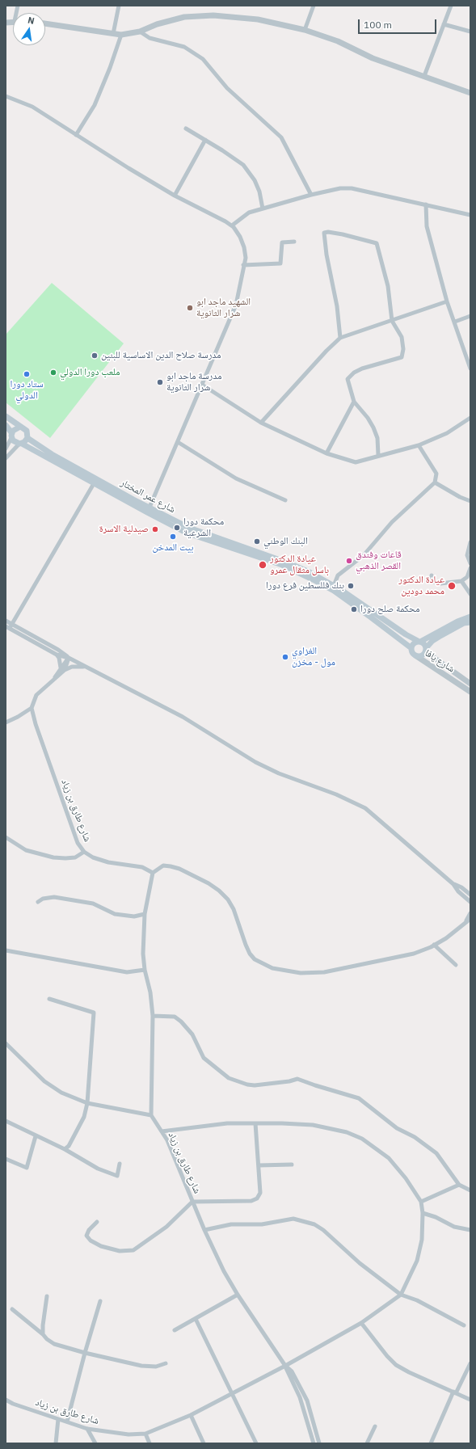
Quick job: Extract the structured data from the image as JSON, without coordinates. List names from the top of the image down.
{
  "streets": {
    "main road": ["شارع عمر المختار"],
    "street": ["شارع يافا", "شارع طارق بن زياد"]
  },
  "crossings": [
    ["شارع عمر المختار", "شارع يافا"]
  ],
  "places": [
    "الشهيد ماجد ابو شرار الثانوية",
    "مدرسة صلاح الدين الاساسية للبنين",
    "ملعب دورا الدولي",
    "ستاد دورا الدولي",
    "مدرسة ماجد ابو شرار الثانوية",
    "محكمة دورا الشرعية",
    "صيدلية الاسرة",
    "بيت المدخن",
    "البنك الوطني",
    "قاعات وفندق القصر الذهبي",
    "عيادة الدكتور باسل مثقال عمرو",
    "بنك فللسطين فرع دورا",
    "عيادة الدكتور محمد دودين",
    "محكمة صلح دورا",
    "الغزاوي مول - مخزن"
  ],
  "scale_bar": "100 m",
  "north": "top"
}
